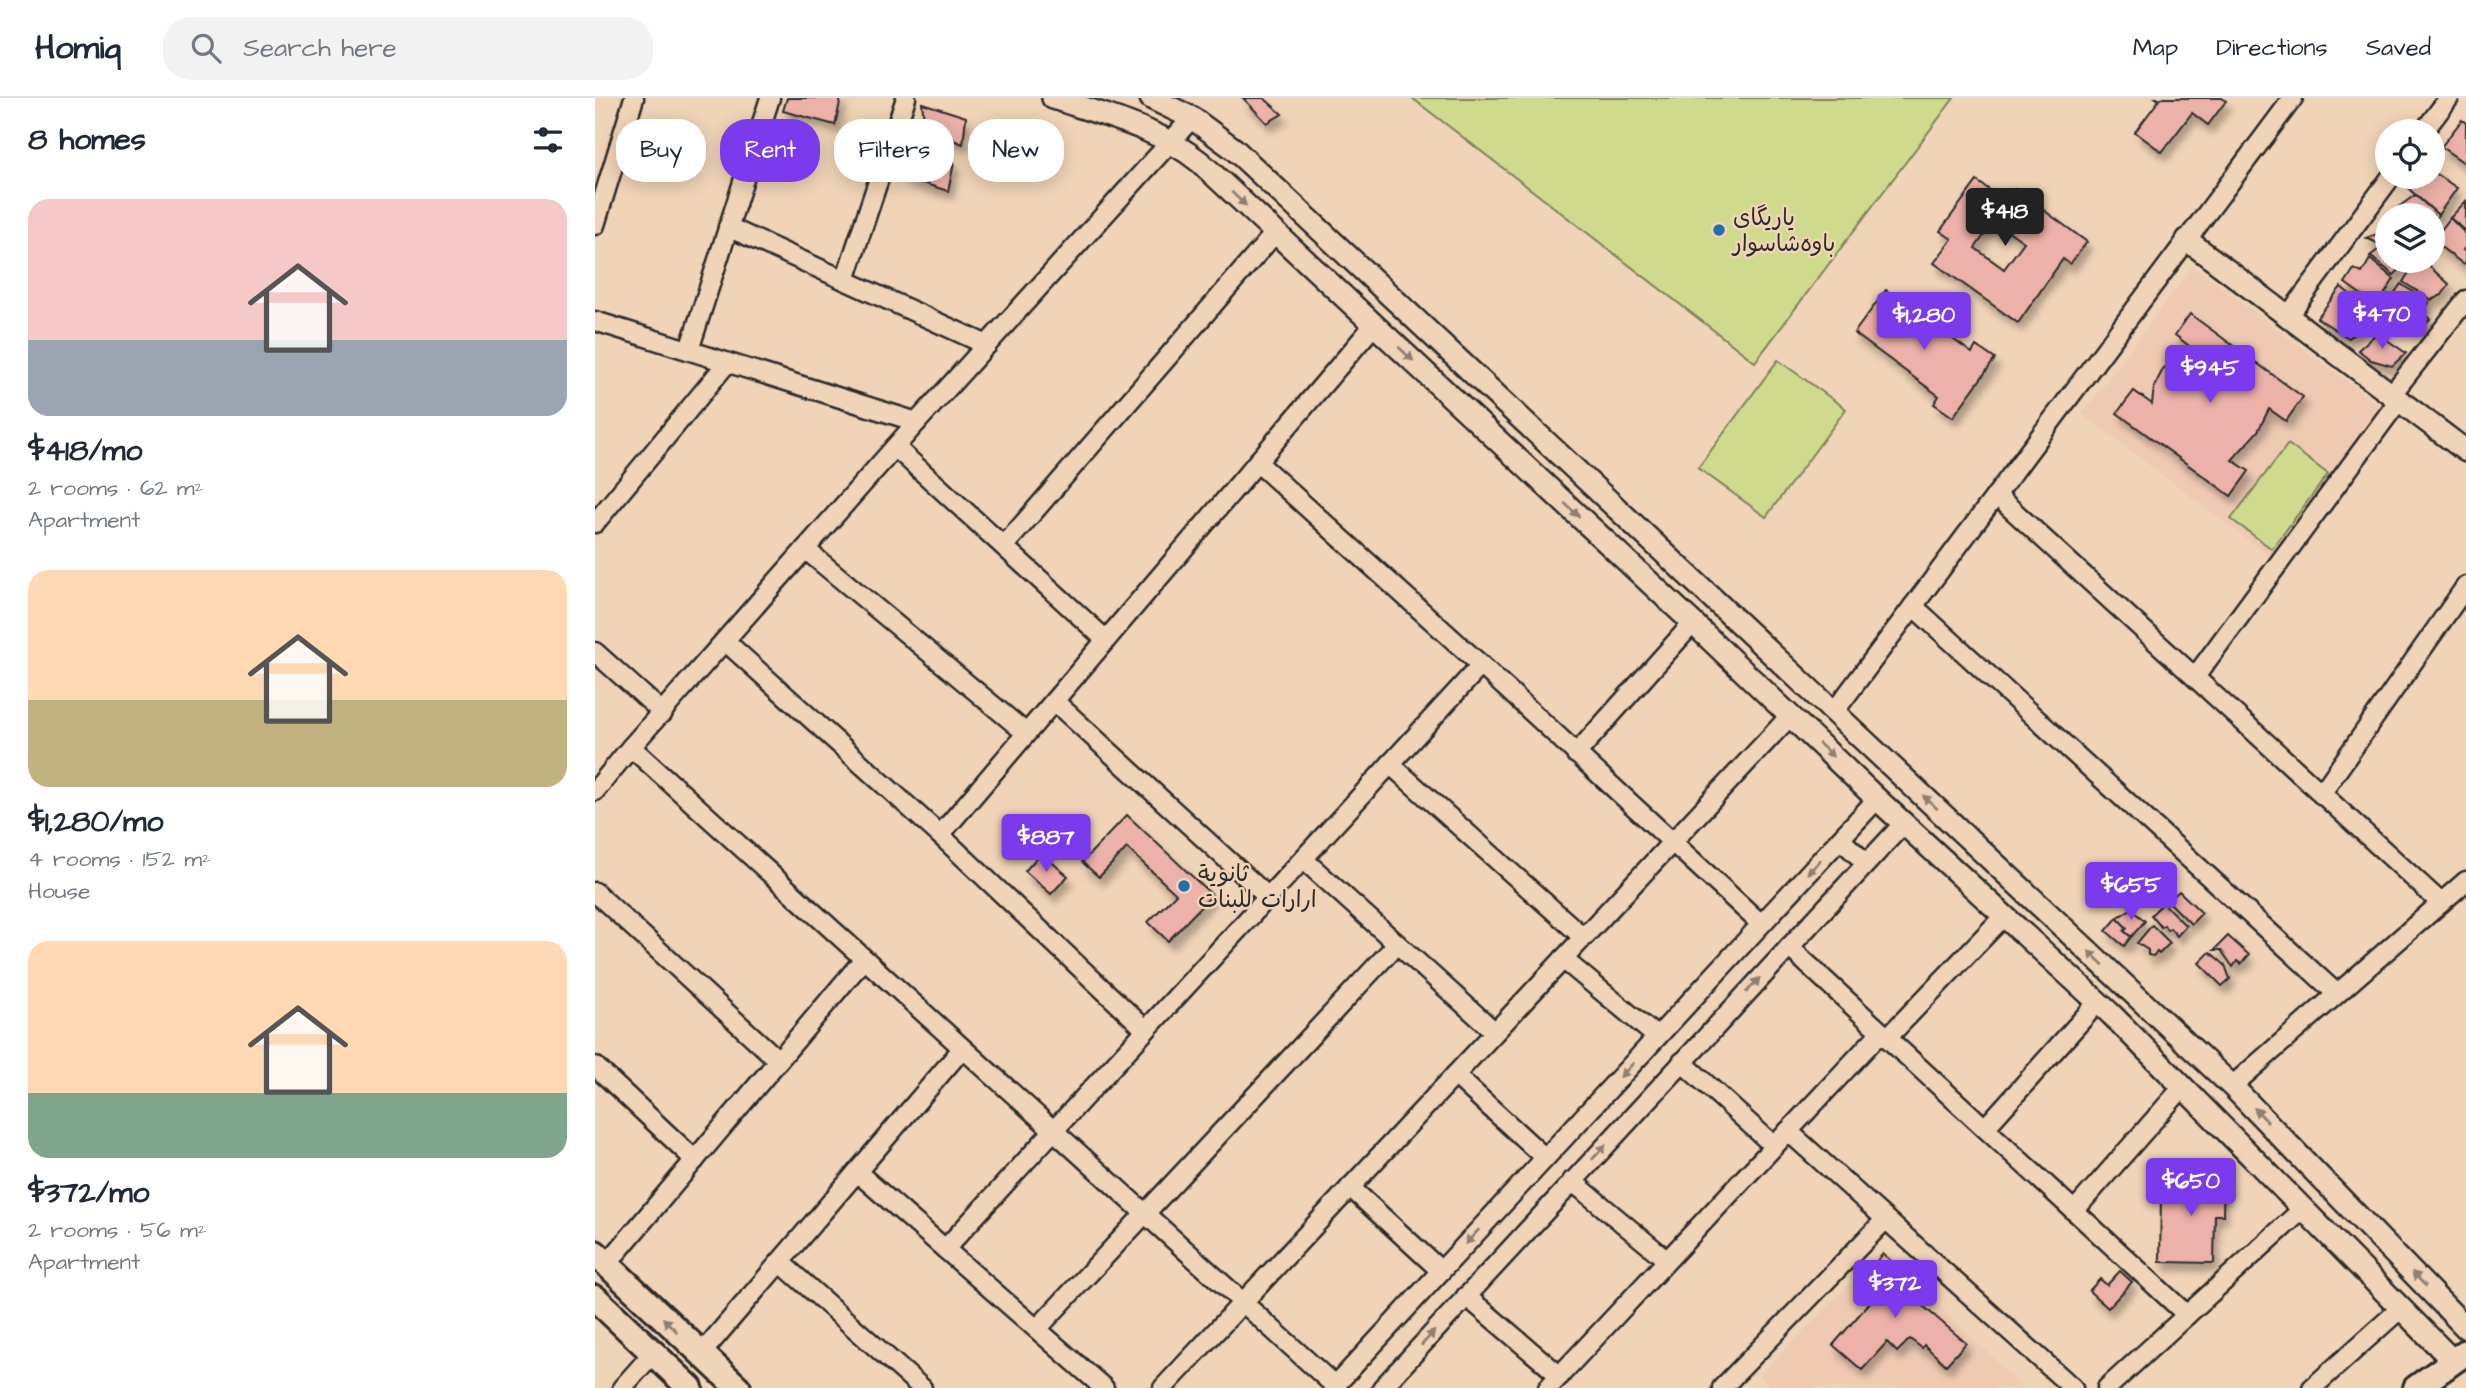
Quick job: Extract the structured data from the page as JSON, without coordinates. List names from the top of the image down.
{
  "places": ["یاریگای باوەشاسوار", "ثانوية ارارات للبنات"],
  "page": {
    "header": "Homiq",
    "search": "Search here",
    "nav": ["Map", "Directions", "Saved"],
    "heading": "8 homes",
    "chip": [
      "Buy",
      "Rent",
      "Filters",
      "New"
    ],
    "list": [
      {
        "name": "$418/mo",
        "note": "2 rooms · 62 m² · Apartment"
      },
      {
        "name": "$1,280/mo",
        "note": "4 rooms · 152 m² · House"
      },
      {
        "name": "$372/mo",
        "note": "2 rooms · 56 m² · Apartment"
      }
    ],
    "price": [
      "$418",
      "$470",
      "$1,280",
      "$945",
      "$887",
      "$655",
      "$650",
      "$372"
    ]
  }
}
